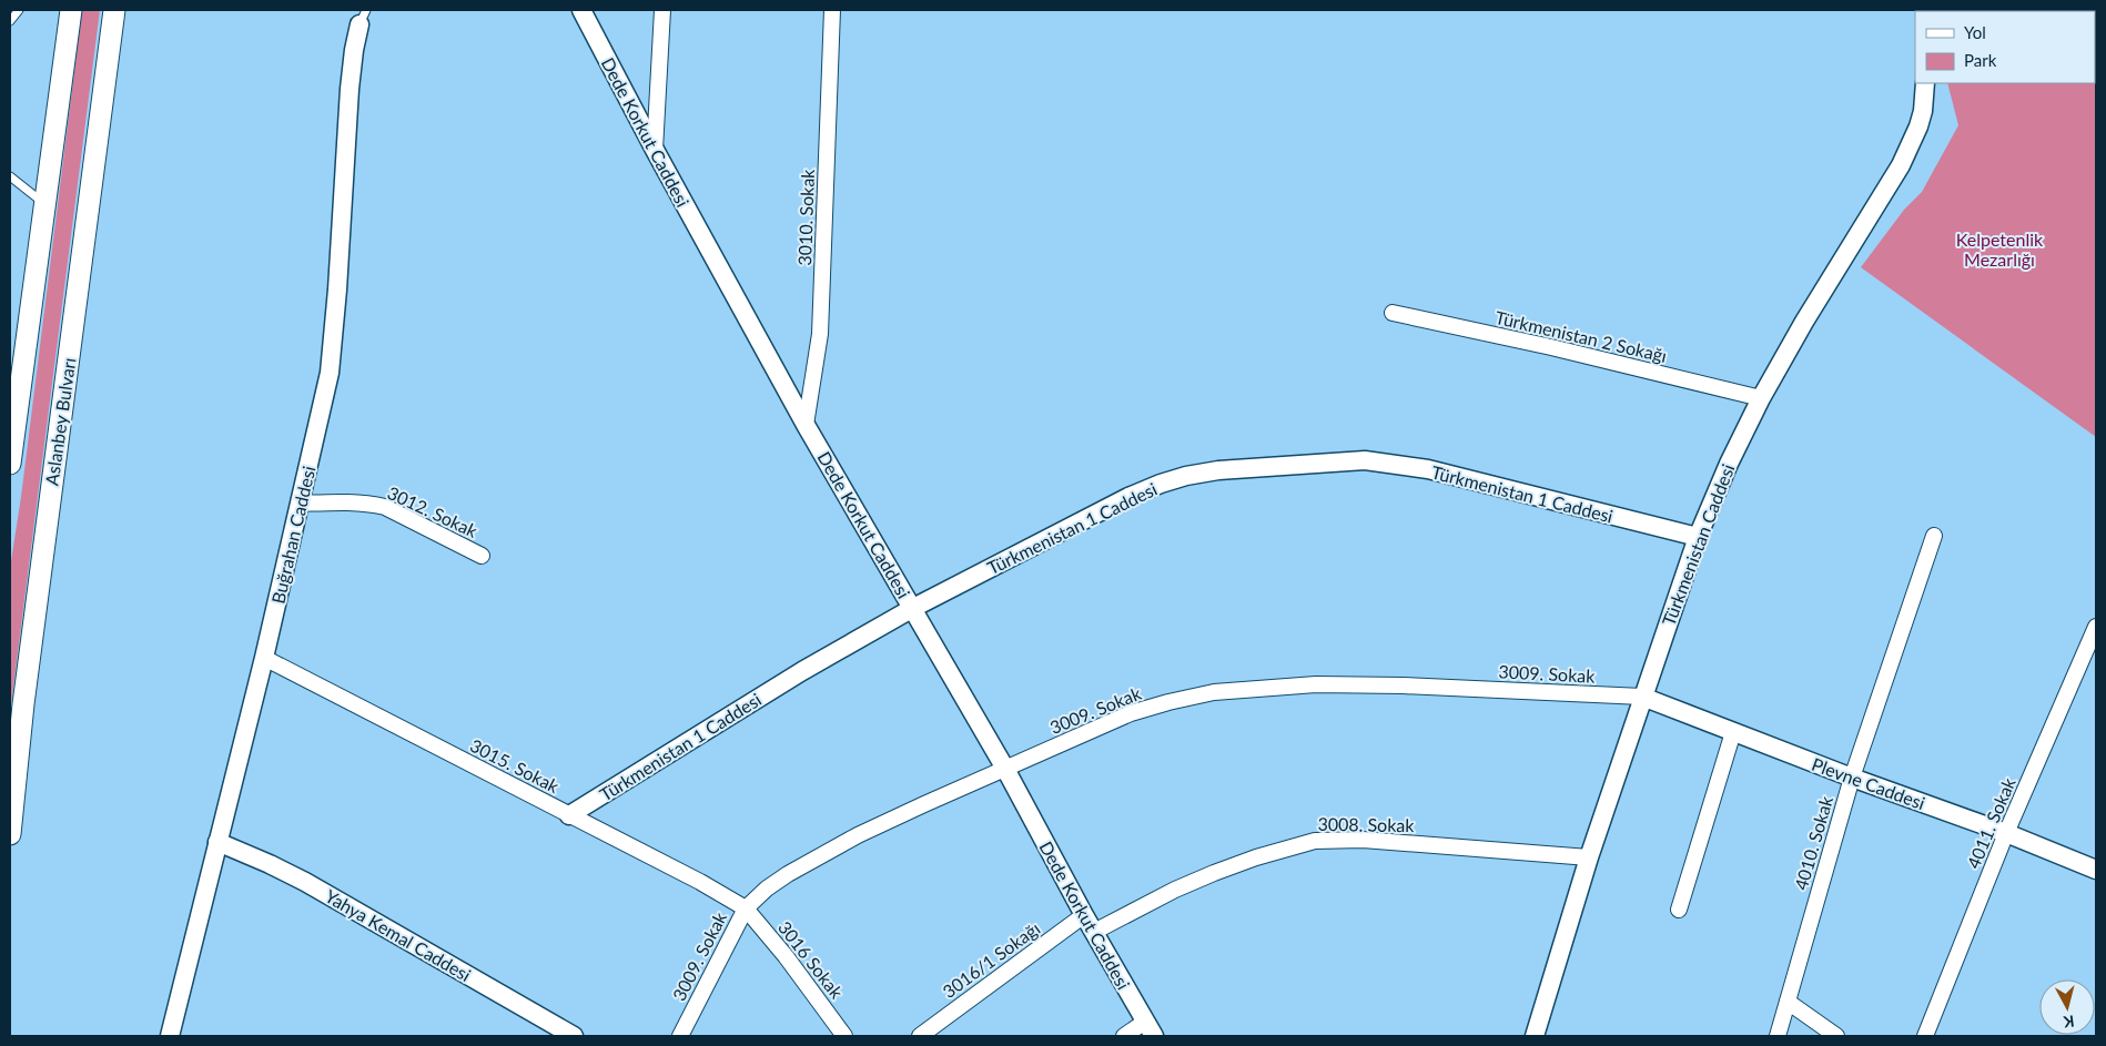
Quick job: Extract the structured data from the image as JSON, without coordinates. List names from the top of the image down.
{
  "streets": {
    "main road": ["Aslanbey Bulvarı"],
    "street": [
      "Dede Korkut Caddesi",
      "3010. Sokak",
      "Türkmenistan 2 Sokağı",
      "Türkmenistan 1 Caddesi",
      "3012. Sokak",
      "Buğrahan Caddesi",
      "Türkmenistan Caddesi",
      "3009. Sokak",
      "3015. Sokak",
      "Plevne Caddesi",
      "4011. Sokak",
      "3008. Sokak",
      "4010. Sokak",
      "Yahya Kemal Caddesi",
      "3016 Sokak",
      "3016/1 Sokağı"
    ]
  },
  "crossings": [
    ["Dede Korkut Caddesi", "3010. Sokak"],
    ["Dede Korkut Caddesi", "Türkmenistan 1 Caddesi"],
    ["Dede Korkut Caddesi", "3009. Sokak"],
    ["Dede Korkut Caddesi", "3008. Sokak"],
    ["Dede Korkut Caddesi", "3016/1 Sokağı"],
    ["Türkmenistan 2 Sokağı", "Türkmenistan Caddesi"],
    ["Türkmenistan 1 Caddesi", "Türkmenistan Caddesi"],
    ["Türkmenistan 1 Caddesi", "3015. Sokak"],
    ["3012. Sokak", "Buğrahan Caddesi"],
    ["Buğrahan Caddesi", "3015. Sokak"],
    ["Buğrahan Caddesi", "Yahya Kemal Caddesi"],
    ["Türkmenistan Caddesi", "3009. Sokak"],
    ["Türkmenistan Caddesi", "Plevne Caddesi"],
    ["Türkmenistan Caddesi", "3008. Sokak"],
    ["3009. Sokak", "3015. Sokak"],
    ["3009. Sokak", "Plevne Caddesi"],
    ["3009. Sokak", "3016 Sokak"],
    ["3015. Sokak", "3016 Sokak"],
    ["Plevne Caddesi", "4011. Sokak"],
    ["Plevne Caddesi", "4010. Sokak"]
  ],
  "parks": ["Kelpetenlik Mezarlığı"],
  "legend": ["Yol", "Park"],
  "north": "bottom"
}
